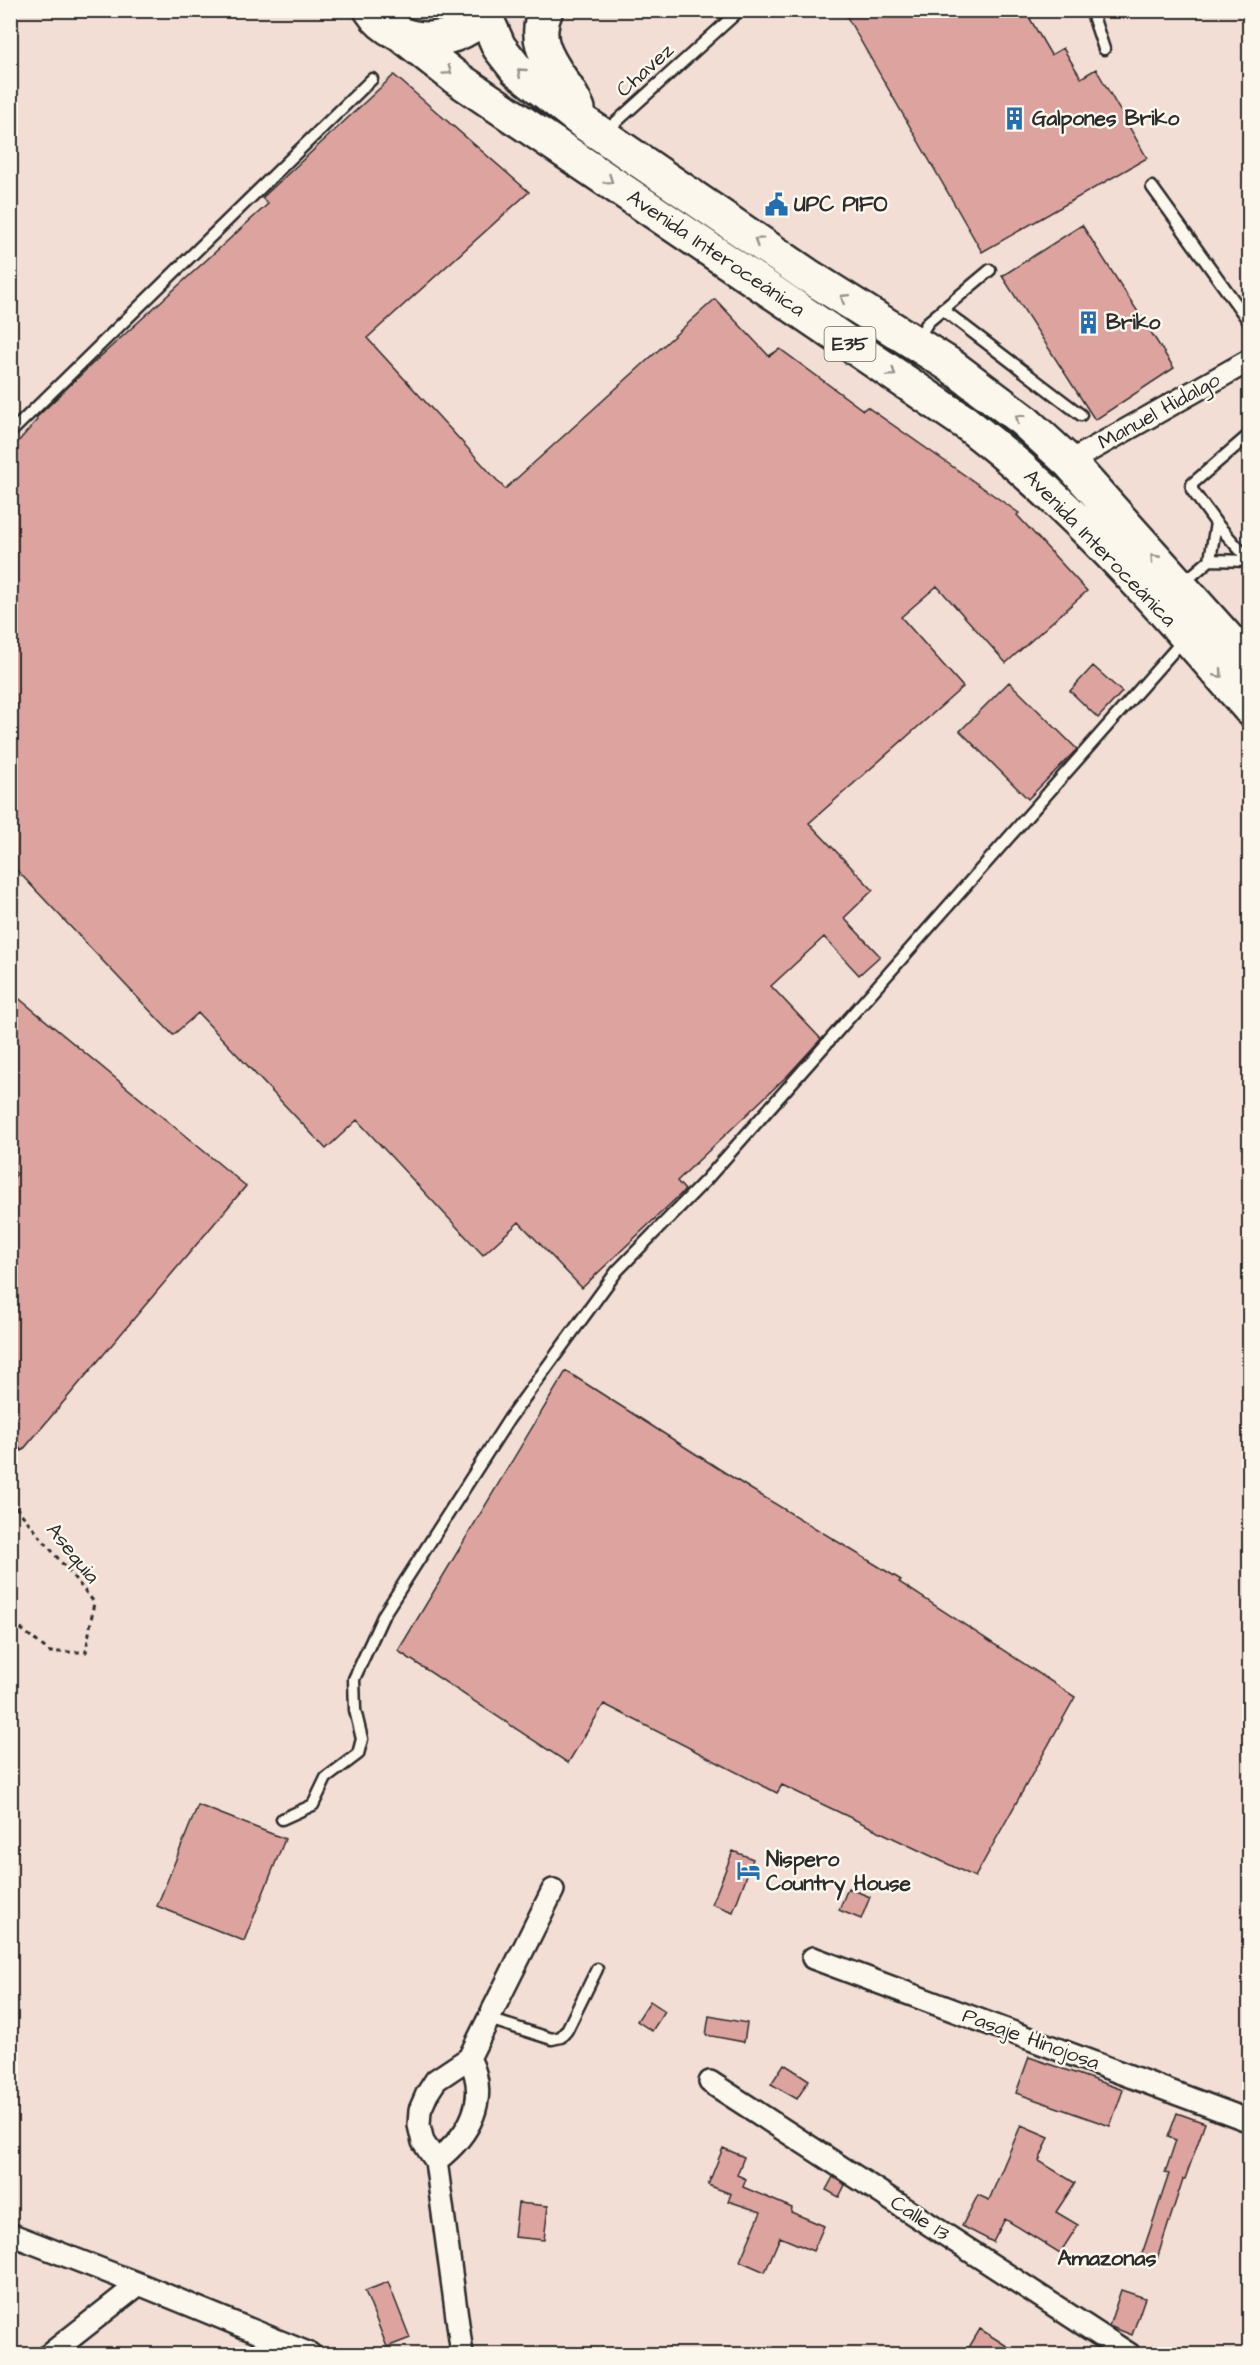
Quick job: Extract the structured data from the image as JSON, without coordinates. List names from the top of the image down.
{
  "streets": {
    "highway": ["Avenida Interoceánica", "E35"],
    "street": ["Manuel Hidalgo", "Pasaje Hinojosa", "Calle 13"],
    "lane": ["Chavez"],
    "path": ["Asequia"]
  },
  "crossings": [
    ["Chavez", "Avenida Interoceánica"],
    ["Avenida Interoceánica", "E35"],
    ["Avenida Interoceánica", "Manuel Hidalgo"]
  ],
  "districts": ["Amazonas"],
  "places": {
    "building": ["Galpones Briko", "Briko"],
    "public building": ["UPC PIFO"],
    "hotel": ["Nispero Country House"]
  }
}
